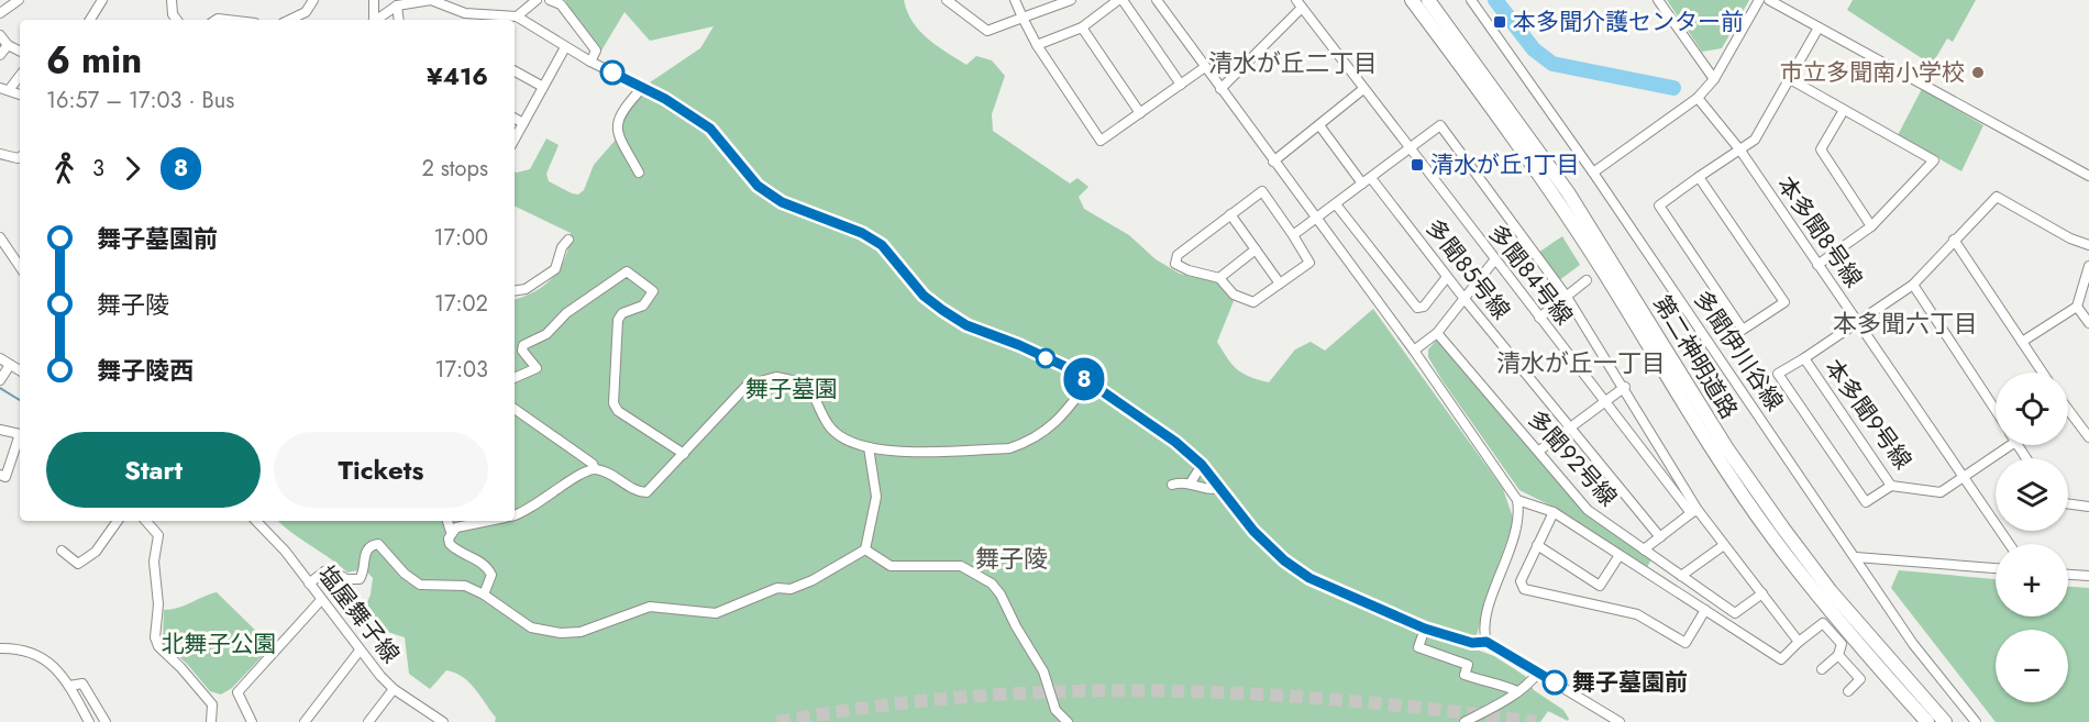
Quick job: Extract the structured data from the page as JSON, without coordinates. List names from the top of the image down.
{
  "streets": {
    "highway": ["第二神明道路"],
    "street": [
      "本多聞８号線",
      "多聞８５号線",
      "多聞８４号線",
      "多聞伊川谷線",
      "本多聞９号線",
      "多聞９２号線",
      "塩屋舞子線"
    ]
  },
  "crossings": [
    ["本多聞８号線", "本多聞９号線"],
    ["多聞８４号線", "多聞９２号線"]
  ],
  "districts": [
    "清水が丘二丁目",
    "本多聞六丁目",
    "清水が丘一丁目",
    "舞子陵"
  ],
  "parks": ["舞子墓園", "北舞子公園"],
  "places": {
    "transit": ["本多聞介護センター前", "清水が丘1丁目"],
    "other": ["市立多聞南小学校", "舞子墓園前"]
  },
  "lines": ["bus line 8"],
  "page": {
    "on_map": "8",
    "heading": ["6 min", "16:57 – 17:03 · Bus", "¥416"],
    "legs": ["3", "8", "2 stops"],
    "list": [
      {
        "name": "舞子墓園前",
        "value": "17:00"
      },
      {
        "name": "舞子陵",
        "value": "17:02"
      },
      {
        "name": "舞子陵西",
        "value": "17:03"
      }
    ],
    "map_buttons": ["+", "−"],
    "buttons": ["Start", "Tickets"]
  }
}
